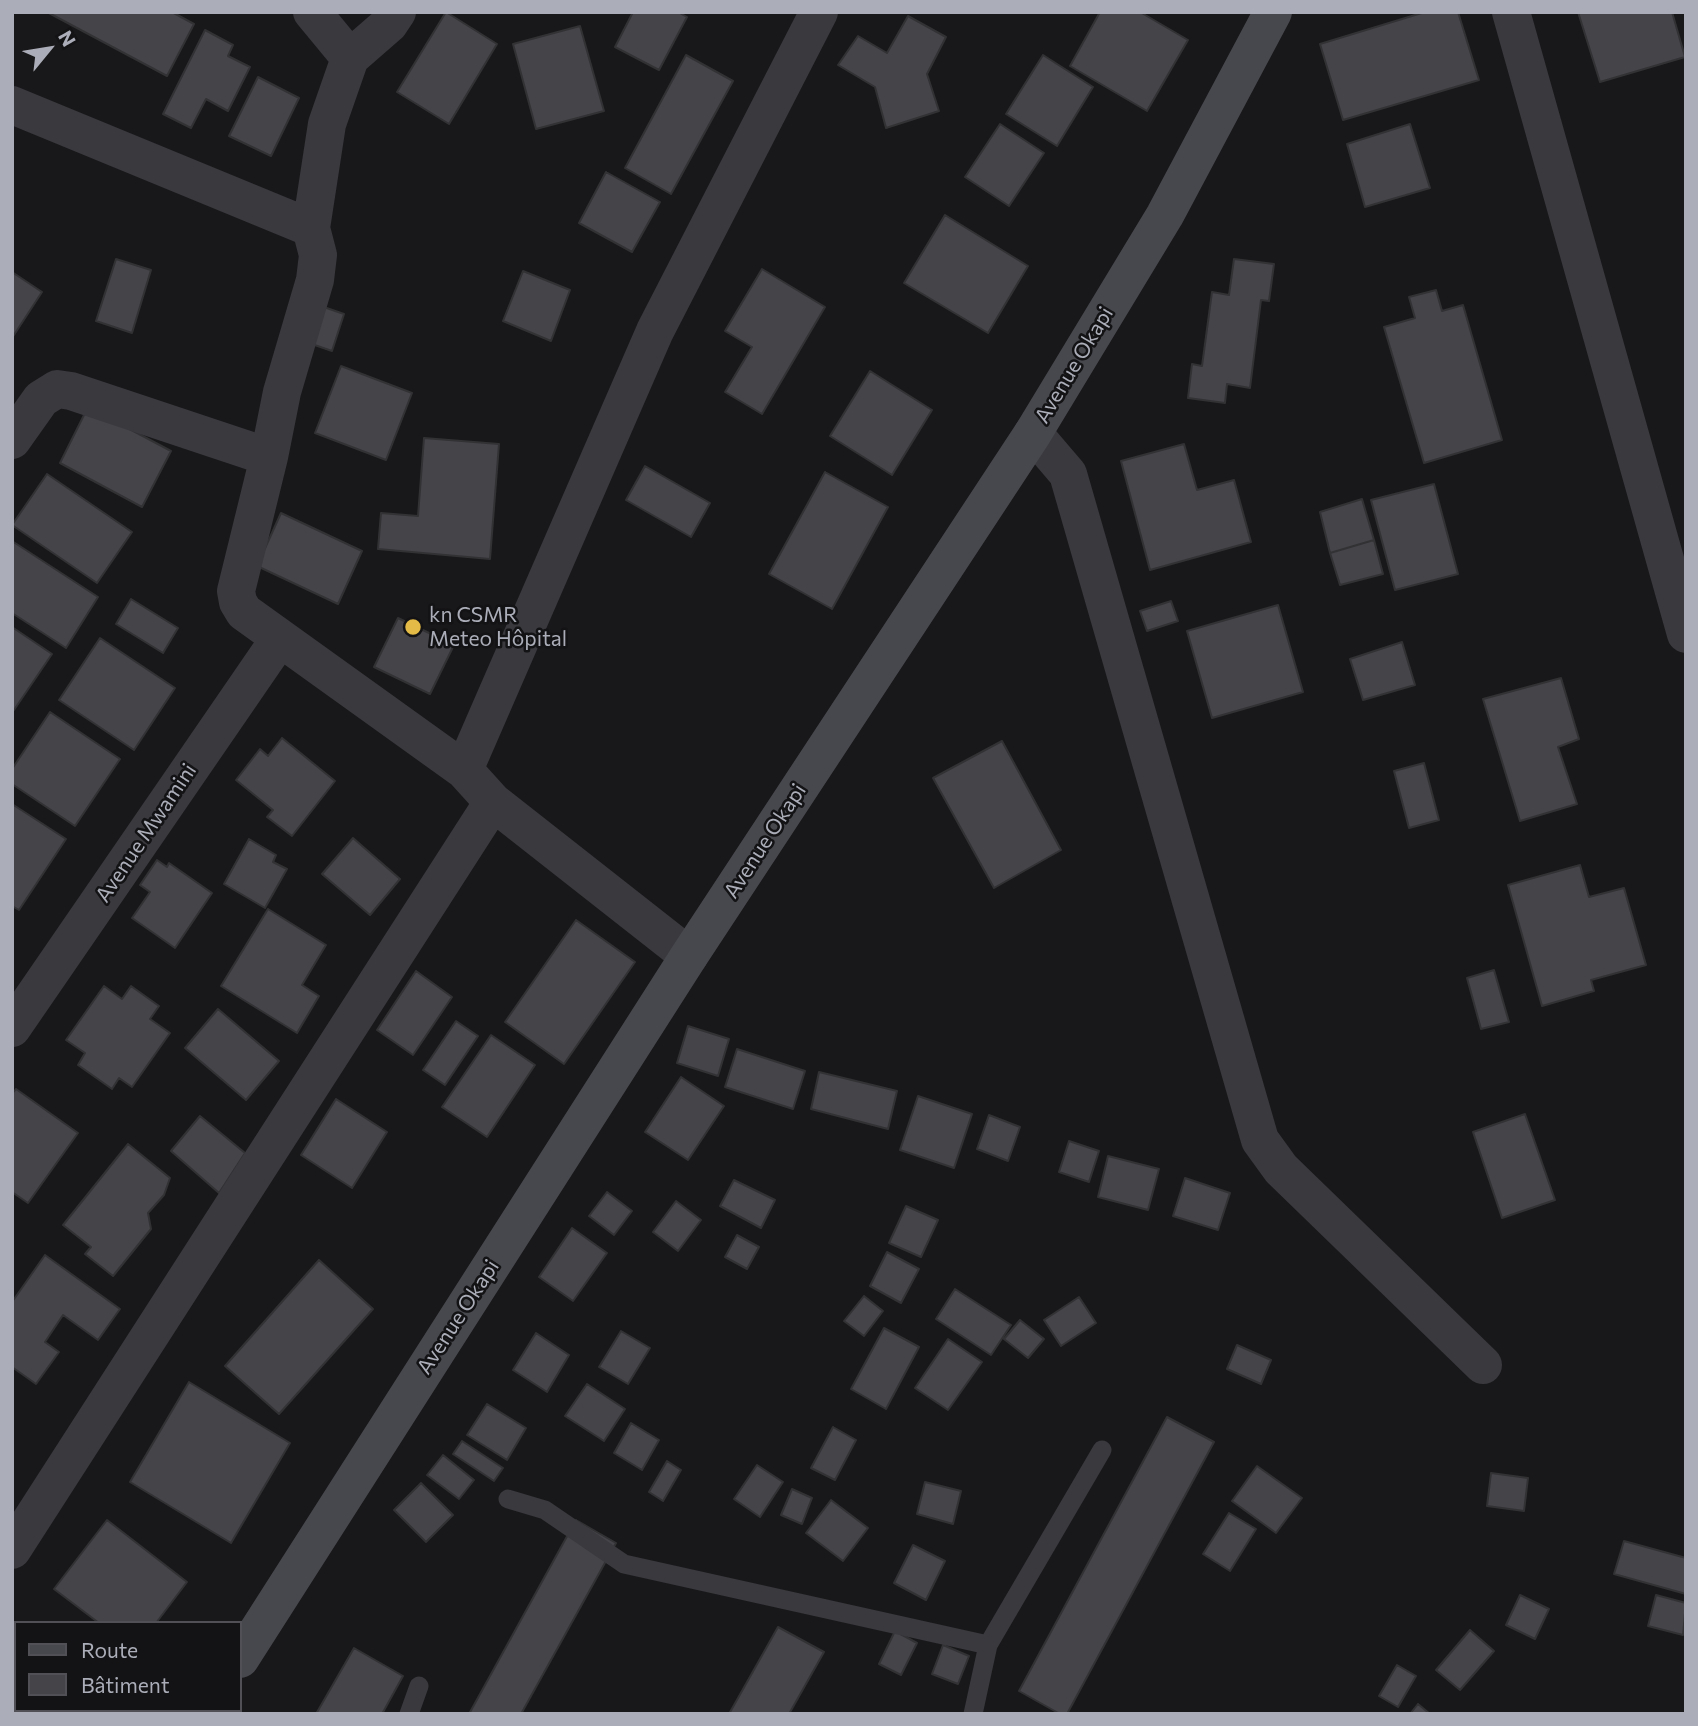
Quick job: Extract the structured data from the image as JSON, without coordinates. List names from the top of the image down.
{
  "streets": {
    "street": ["Avenue Okapi", "Avenue Mwamini"]
  },
  "places": ["kn CSMR Meteo Hôpital"],
  "legend": ["Route", "Bâtiment"],
  "north": "top right"
}
